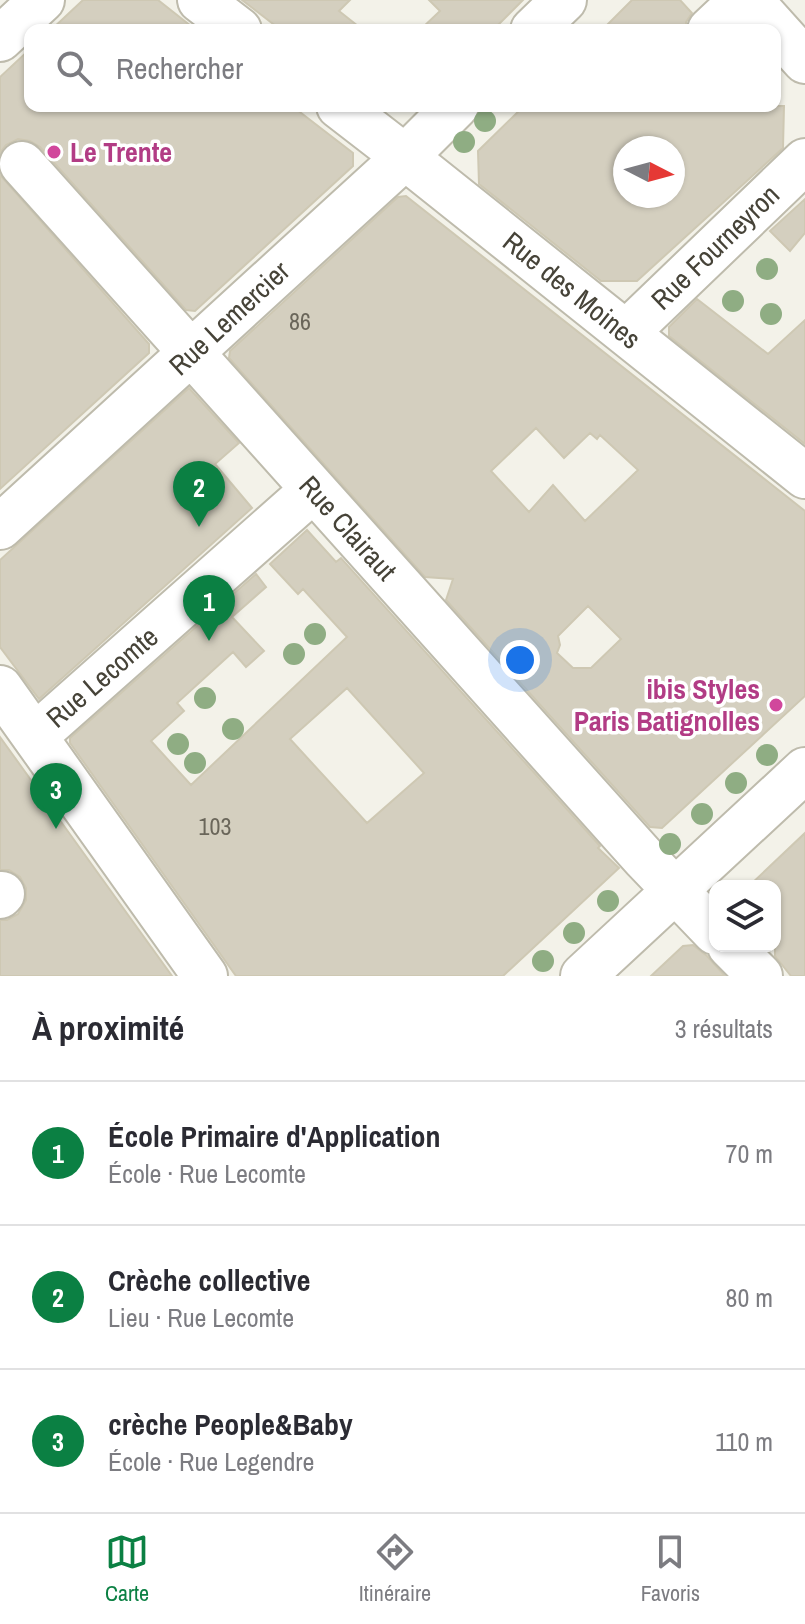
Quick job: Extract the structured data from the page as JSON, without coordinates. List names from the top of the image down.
{
  "streets": {
    "street": [
      "Rue Fourneyron",
      "Rue des Moines",
      "Rue Lemercier",
      "Rue Clairaut",
      "Rue Lecomte"
    ]
  },
  "crossings": [
    ["Rue Fourneyron", "Rue des Moines"],
    ["Rue des Moines", "Rue Lemercier"],
    ["Rue Lemercier", "Rue Clairaut"],
    ["Rue Clairaut", "Rue Lecomte"]
  ],
  "places": ["Le Trente", "ibis Styles Paris Batignolles"],
  "house_numbers": ["86", "103"],
  "north": "right",
  "page": {
    "search": "Rechercher",
    "pins": ["2", "1", "3"],
    "heading": ["À proximité", "3 résultats"],
    "list": [
      {
        "mark": "1",
        "name": "École Primaire d'Application",
        "note": "École · Rue Lecomte",
        "value": "70 m"
      },
      {
        "mark": "2",
        "name": "Crèche collective",
        "note": "Lieu · Rue Lecomte",
        "value": "80 m"
      },
      {
        "mark": "3",
        "name": "crèche People&Baby",
        "note": "École · Rue Legendre",
        "value": "110 m"
      }
    ],
    "nav": ["Carte", "Itinéraire", "Favoris"]
  }
}
